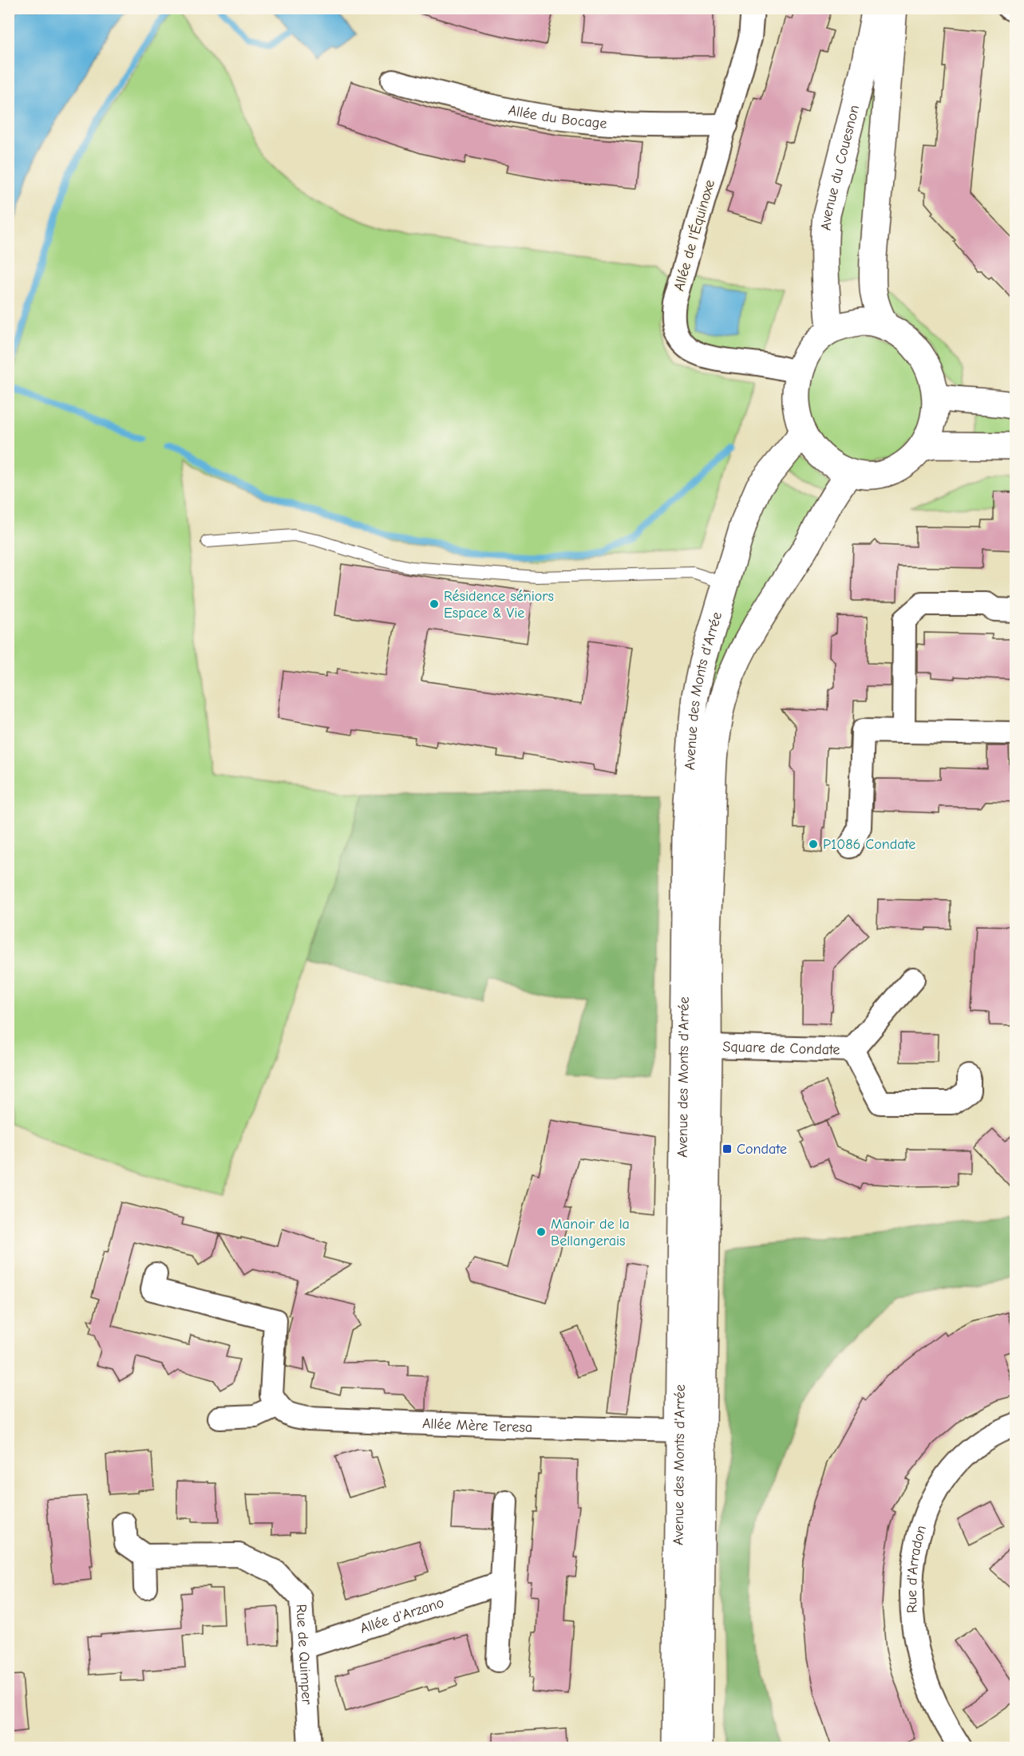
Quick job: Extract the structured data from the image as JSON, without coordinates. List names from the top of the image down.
{
  "streets": {
    "street": [
      "Allée du Bocage",
      "Avenue du Couesnon",
      "Allée de l'Équinoxe",
      "Avenue des Monts d'Arrée",
      "Square de Condate",
      "Allée Mère Teresa",
      "Rue d'Arradon",
      "Allée d'Arzano",
      "Rue de Quimper"
    ]
  },
  "crossings": [
    ["Allée du Bocage", "Allée de l'Équinoxe"],
    ["Avenue du Couesnon", "Allée de l'Équinoxe"],
    ["Avenue du Couesnon", "Avenue des Monts d'Arrée"],
    ["Allée de l'Équinoxe", "Avenue des Monts d'Arrée"],
    ["Avenue des Monts d'Arrée", "Square de Condate"],
    ["Avenue des Monts d'Arrée", "Allée Mère Teresa"],
    ["Allée d'Arzano", "Rue de Quimper"]
  ],
  "places": {
    "other": ["Résidence séniors Espace & Vie", "P1086 Condate", "Manoir de la Bellangerais"],
    "transit": ["Condate"]
  }
}
